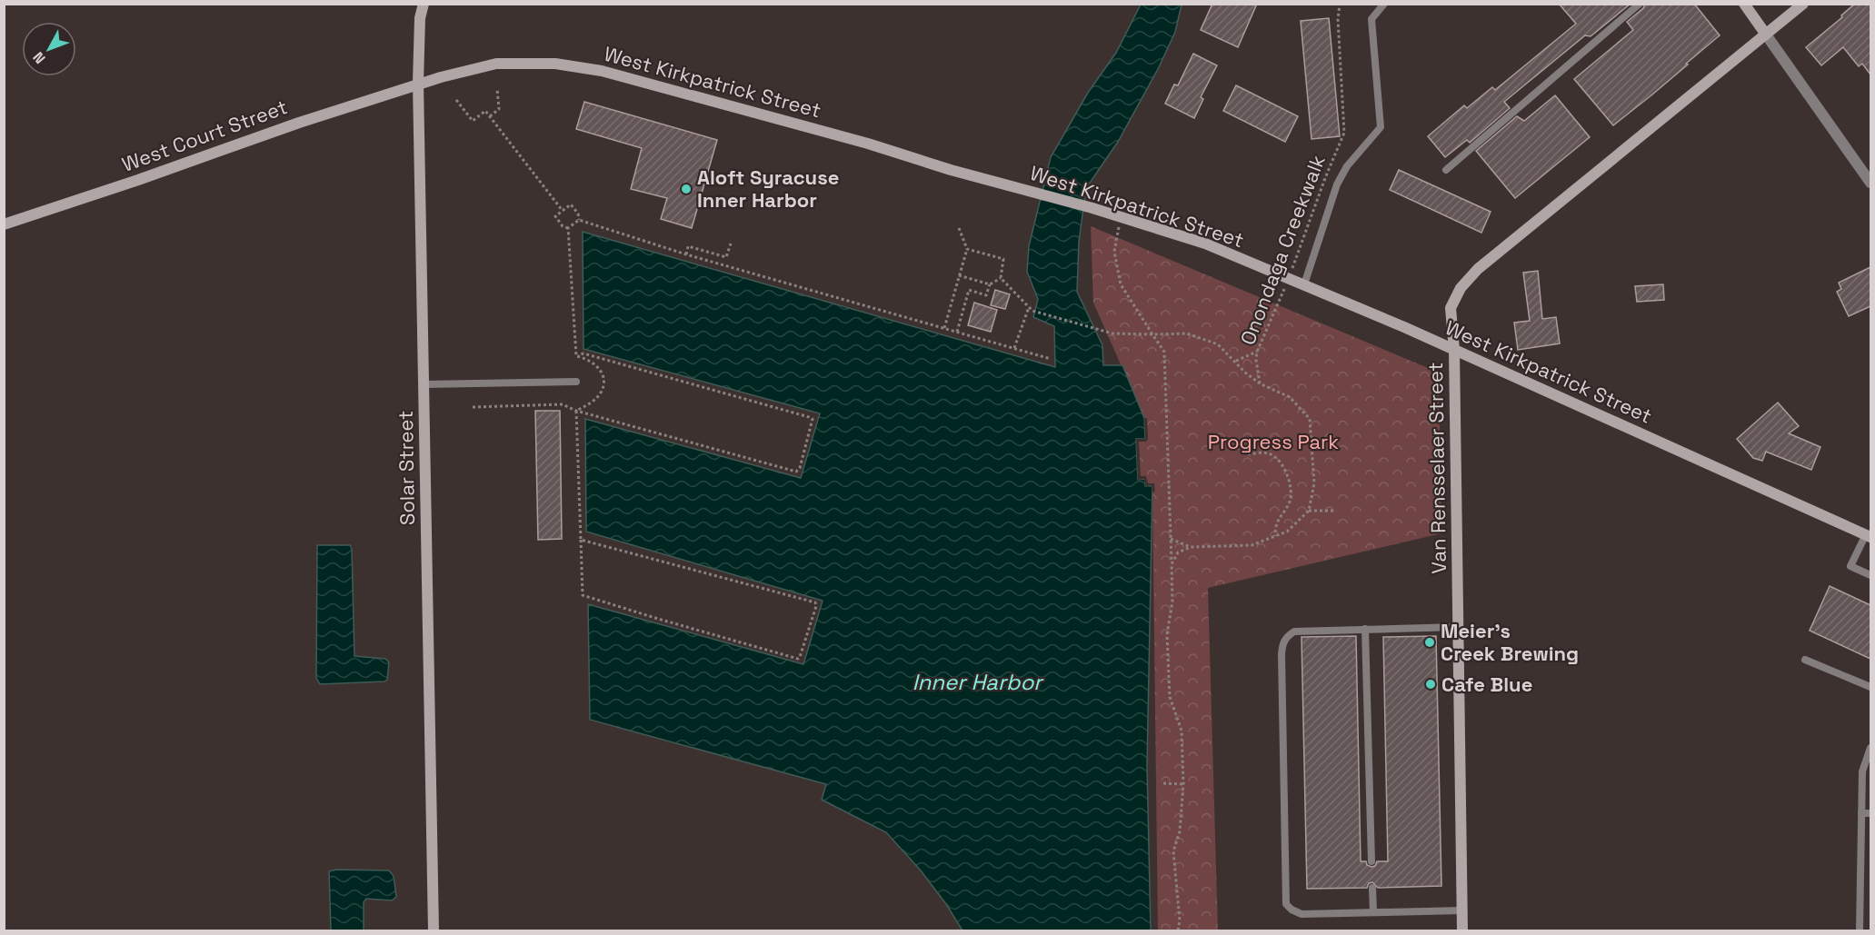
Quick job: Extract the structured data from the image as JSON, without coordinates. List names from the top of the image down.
{
  "streets": {
    "street": [
      "West Kirkpatrick Street",
      "West Court Street",
      "Solar Street",
      "Van Rensselaer Street"
    ],
    "path": ["Onondaga Creekwalk"]
  },
  "crossings": [
    ["West Kirkpatrick Street", "West Court Street"],
    ["West Kirkpatrick Street", "Onondaga Creekwalk"],
    ["West Kirkpatrick Street", "Solar Street"],
    ["West Kirkpatrick Street", "Van Rensselaer Street"],
    ["West Court Street", "Solar Street"]
  ],
  "water": ["Inner Harbor"],
  "parks": ["Progress Park"],
  "places": ["Aloft Syracuse Inner Harbor", "Meier's Creek Brewing", "Cafe Blue"],
  "north": "bottom left"
}
